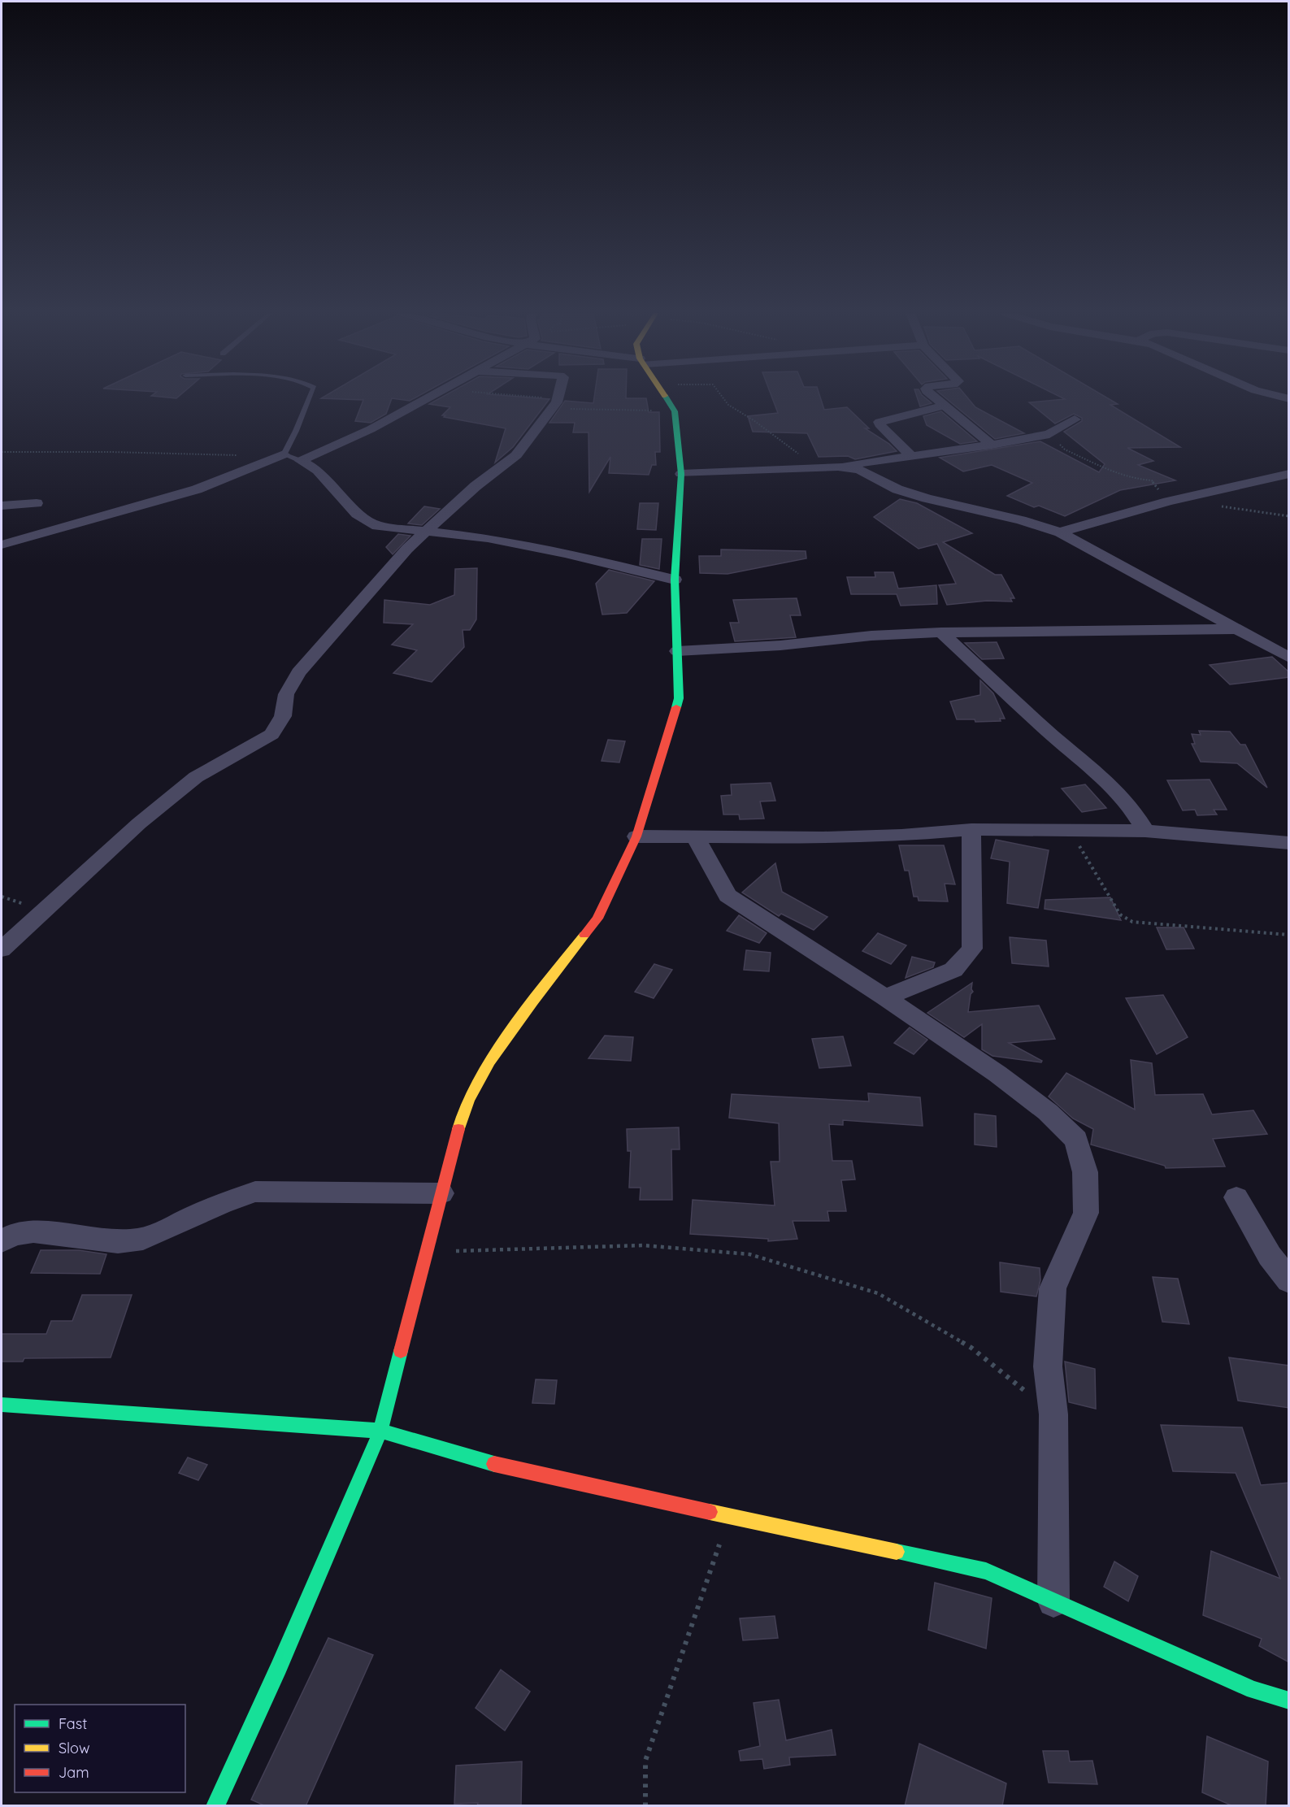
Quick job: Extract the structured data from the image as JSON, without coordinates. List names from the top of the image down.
{
  "legend": ["Fast", "Slow", "Jam"]
}
